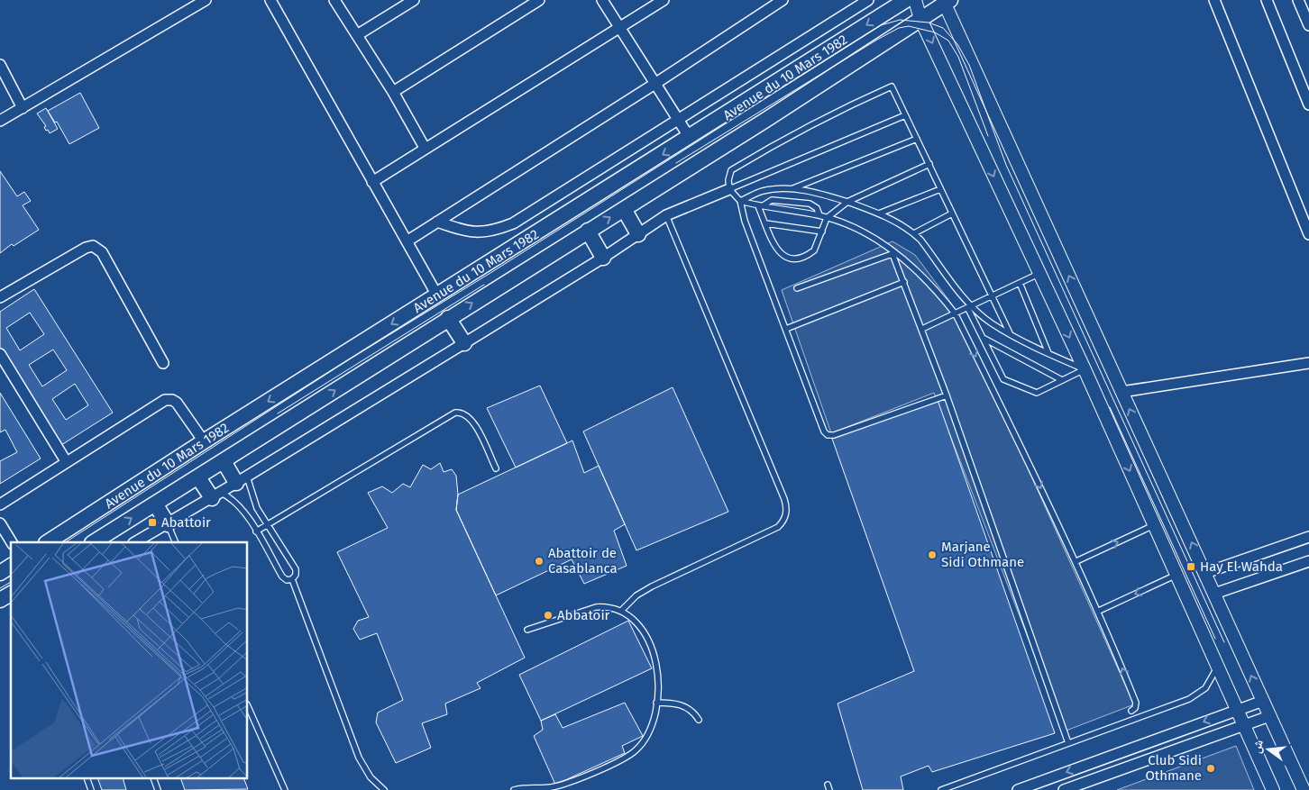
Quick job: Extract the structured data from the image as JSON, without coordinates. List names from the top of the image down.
{
  "streets": {
    "main road": ["Avenue du 10 Mars 1982"]
  },
  "places": {
    "transit": ["Abattoir", "Hay El Wahda"],
    "other": [
      "Marjane Sidi Othmane",
      "Abattoir de Casablanca",
      "Abbatoir",
      "Club Sidi Othmane"
    ]
  },
  "north": "left"
}
